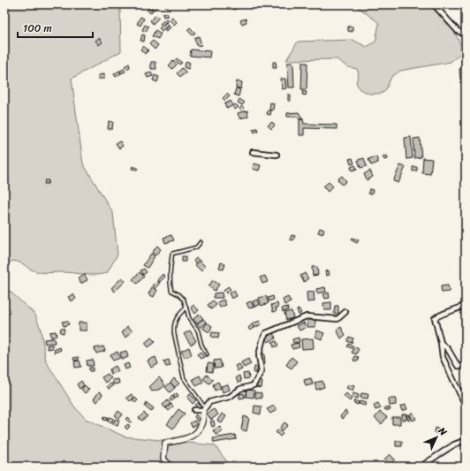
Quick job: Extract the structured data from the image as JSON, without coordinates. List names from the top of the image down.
{
  "scale_bar": "100 m",
  "north": "top right"
}
